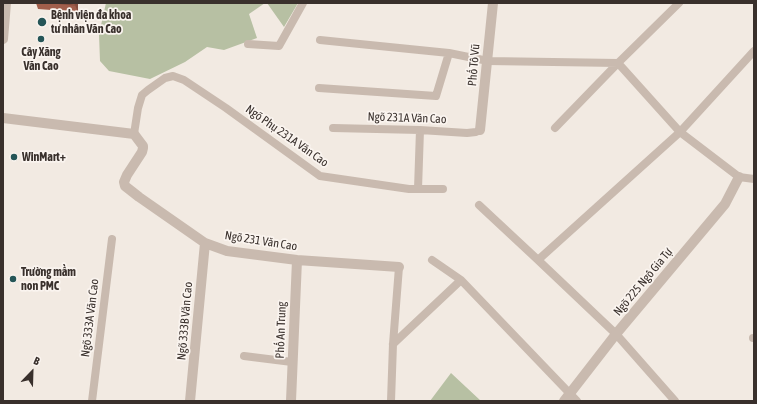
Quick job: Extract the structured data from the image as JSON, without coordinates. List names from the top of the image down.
{
  "streets": {
    "street": [
      "Phố Tô Vũ",
      "Ngõ 231 Văn Cao",
      "Ngõ 225 Ngô Gia Tự",
      "Ngõ 333B Văn Cao",
      "Phố An Trung"
    ],
    "lane": ["Ngõ 231A Văn Cao", "Ngõ Phụ 231A Văn Cao", "Ngõ 333A Văn Cao"]
  },
  "crossings": [
    ["Phố Tô Vũ", "Ngõ 231A Văn Cao"],
    ["Ngõ Phụ 231A Văn Cao", "Ngõ 231 Văn Cao"],
    ["Ngõ 231 Văn Cao", "Ngõ 333B Văn Cao"],
    ["Ngõ 231 Văn Cao", "Phố An Trung"]
  ],
  "places": [
    "Bệnh viện đa khoa tư nhân Văn Cao",
    "Cây Xăng Văn Cao",
    "WinMart+",
    "Trường mầm non PMC"
  ],
  "north": "top right"
}
